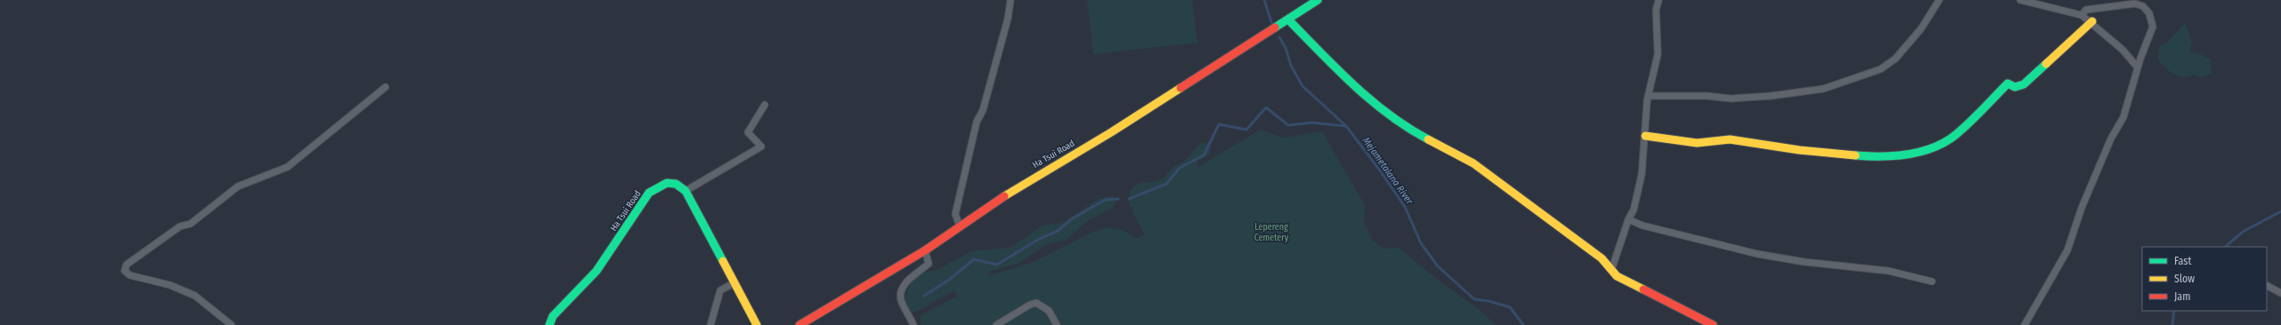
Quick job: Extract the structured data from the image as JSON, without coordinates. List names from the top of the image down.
{
  "streets": {
    "street": ["Ha Tsui Road"]
  },
  "water": ["Mejametalana River"],
  "parks": ["Lepereng Cemetery"],
  "legend": ["Fast", "Slow", "Jam"]
}
